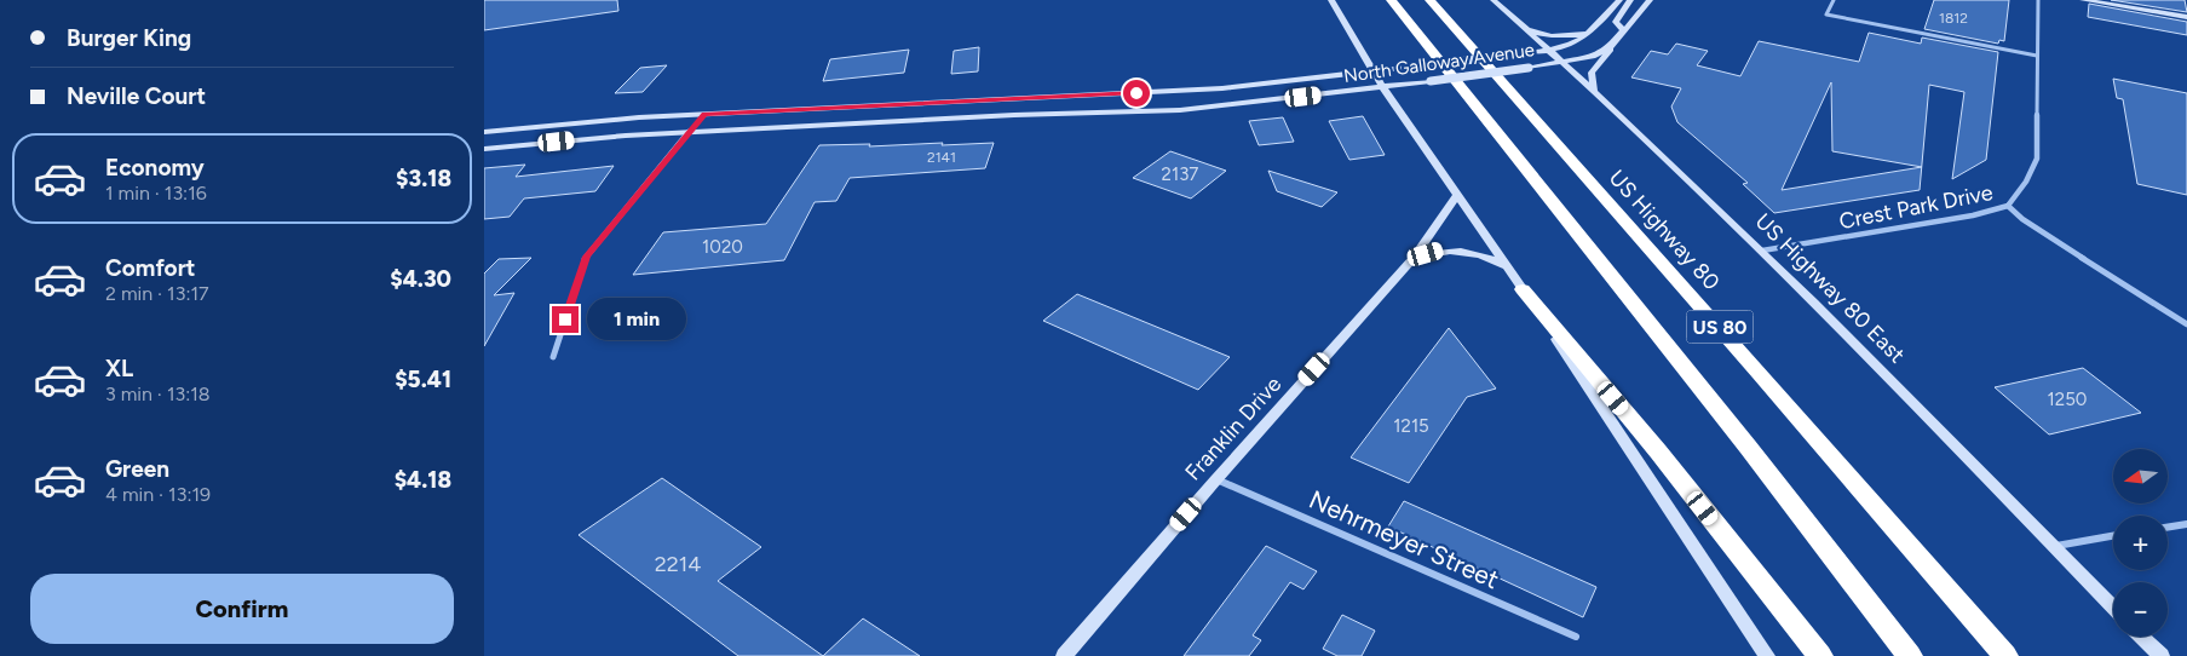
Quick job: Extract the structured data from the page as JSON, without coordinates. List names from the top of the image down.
{
  "streets": {
    "highway": ["US Highway 80", "US 80"],
    "main road": ["North Galloway Avenue", "US Highway 80 East", "Franklin Drive"],
    "street": ["Crest Park Drive", "Nehrmeyer Street"]
  },
  "crossings": [
    ["North Galloway Avenue", "US Highway 80 East"],
    ["Crest Park Drive", "US Highway 80 East"],
    ["Franklin Drive", "Nehrmeyer Street"]
  ],
  "house_numbers": [
    "1812",
    "2141",
    "2137",
    "1020",
    "1250",
    "1215",
    "2214"
  ],
  "north": "left",
  "page": {
    "banner": ["Burger King", "Neville Court"],
    "list": [
      {
        "name": "Economy",
        "note": "1 min · 13:16",
        "value": "$3.18"
      },
      {
        "name": "Comfort",
        "note": "2 min · 13:17",
        "value": "$4.30"
      },
      {
        "name": "XL",
        "note": "3 min · 13:18",
        "value": "$5.41"
      },
      {
        "name": "Green",
        "note": "4 min · 13:19",
        "value": "$4.18"
      }
    ],
    "bubble": "1 min",
    "map_buttons": ["+", "−"],
    "buttons": "Confirm"
  }
}
